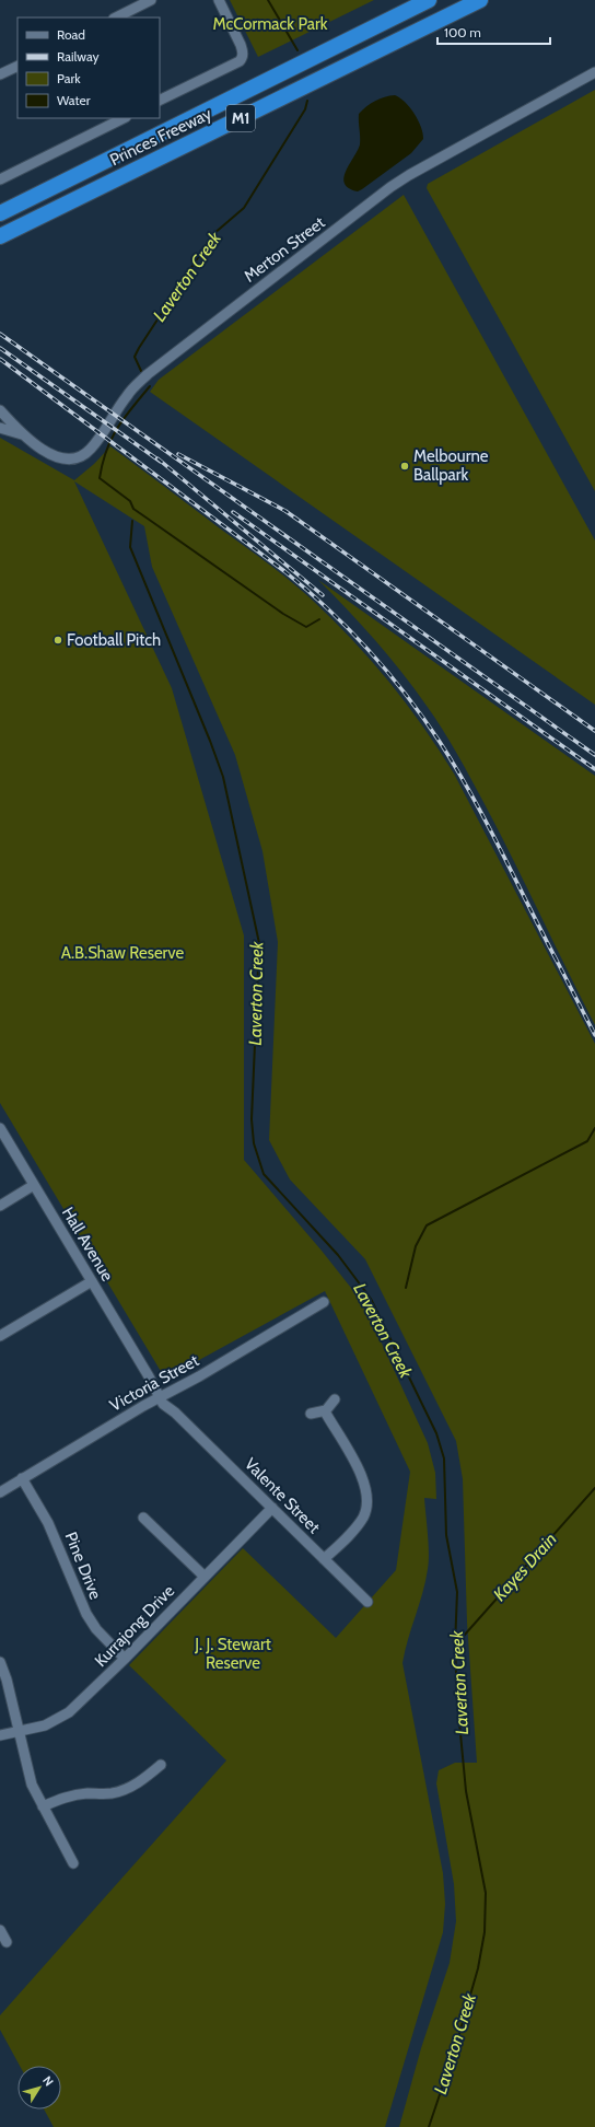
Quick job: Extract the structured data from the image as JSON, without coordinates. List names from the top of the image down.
{
  "streets": {
    "highway": ["M1", "Princes Freeway"],
    "street": [
      "Merton Street",
      "Hall Avenue",
      "Victoria Street",
      "Valente Street",
      "Pine Drive",
      "Kurrajong Drive"
    ]
  },
  "crossings": [
    ["Hall Avenue", "Victoria Street"],
    ["Hall Avenue", "Valente Street"],
    ["Victoria Street", "Valente Street"],
    ["Victoria Street", "Pine Drive"],
    ["Valente Street", "Kurrajong Drive"],
    ["Pine Drive", "Kurrajong Drive"]
  ],
  "water": ["Laverton Creek", "Kayes Drain"],
  "parks": ["McCormack Park", "A.B.Shaw Reserve", "J. J. Stewart Reserve"],
  "places": ["Melbourne Ballpark", "Football Pitch"],
  "legend": [
    "Road",
    "Railway",
    "Park",
    "Water"
  ],
  "scale_bar": "100 m",
  "north": "top right"
}
